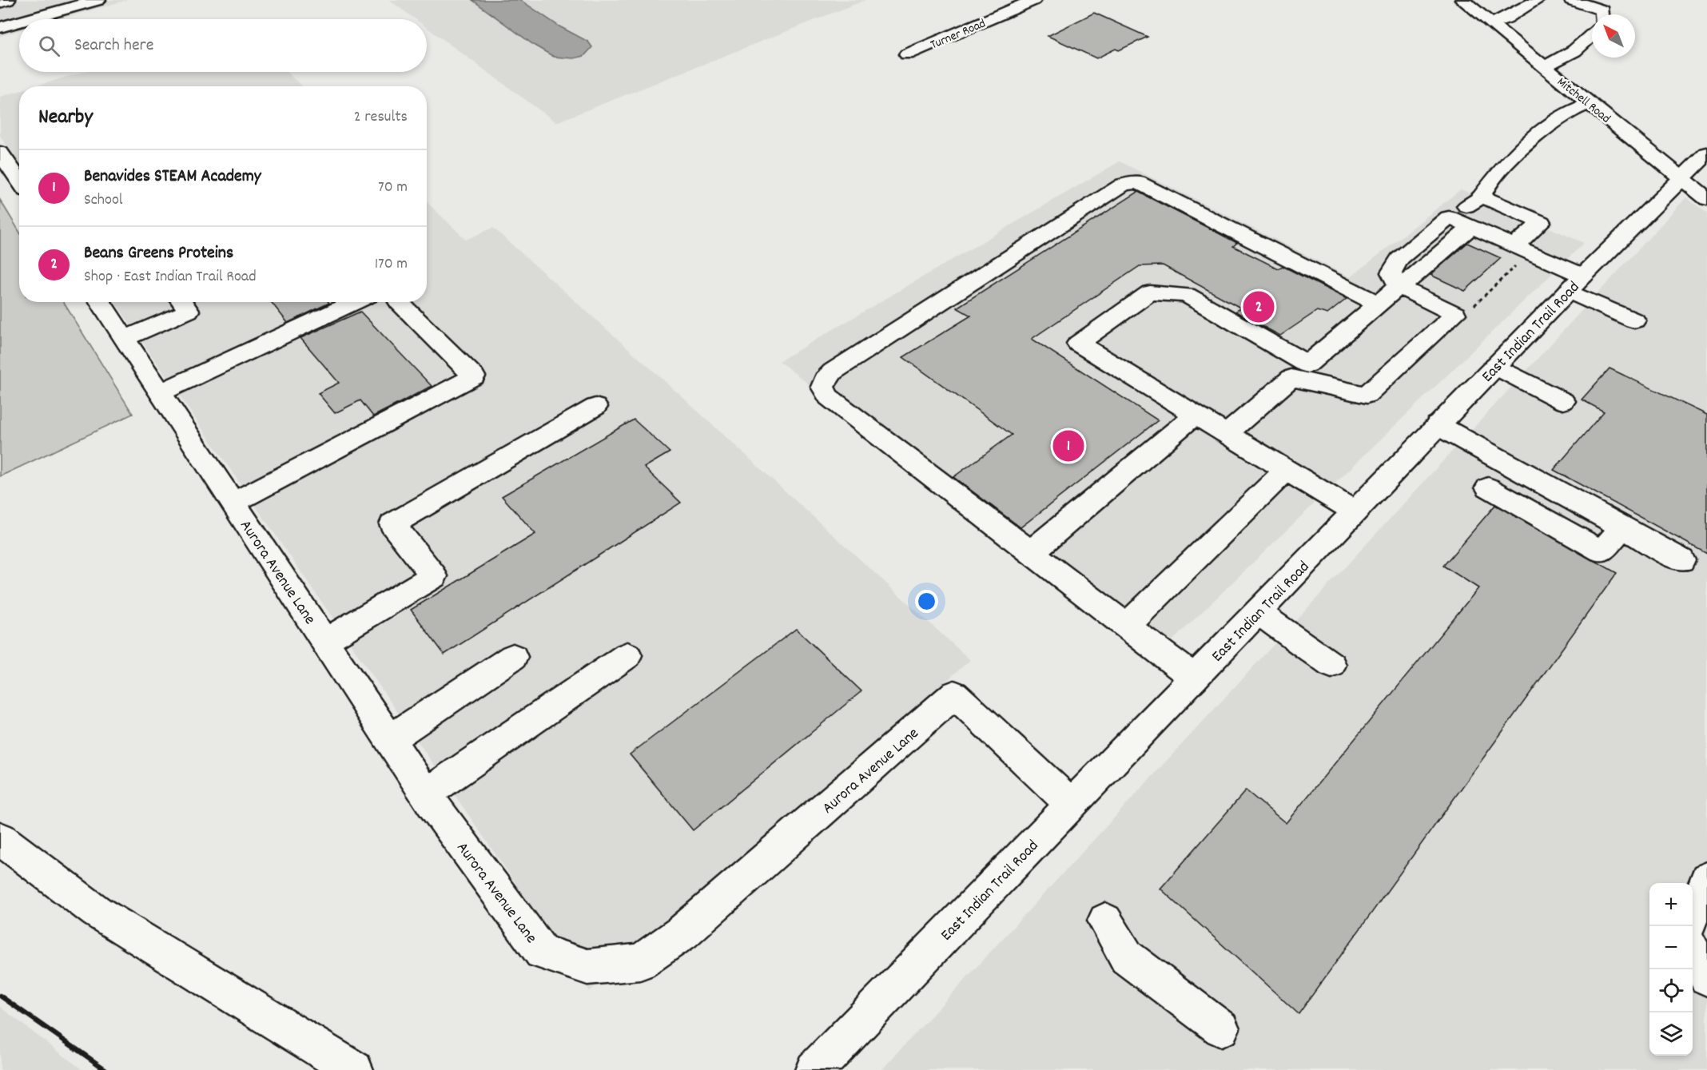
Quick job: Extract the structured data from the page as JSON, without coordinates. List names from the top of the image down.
{
  "streets": {
    "street": [
      "Turner Road",
      "Mitchell Road",
      "East Indian Trail Road",
      "Aurora Avenue Lane"
    ]
  },
  "crossings": [
    ["Mitchell Road", "East Indian Trail Road"],
    ["East Indian Trail Road", "Aurora Avenue Lane"]
  ],
  "north": "top left",
  "page": {
    "search": "Search here",
    "heading": ["Nearby", "2 results"],
    "list": [
      {
        "mark": "1",
        "name": "Benavides STEAM Academy",
        "note": "School",
        "value": "70 m"
      },
      {
        "mark": "2",
        "name": "Beans Greens Proteins",
        "note": "Shop · East Indian Trail Road",
        "value": "170 m"
      }
    ],
    "pins": ["2", "1"],
    "map_buttons": ["+", "−"]
  }
}
